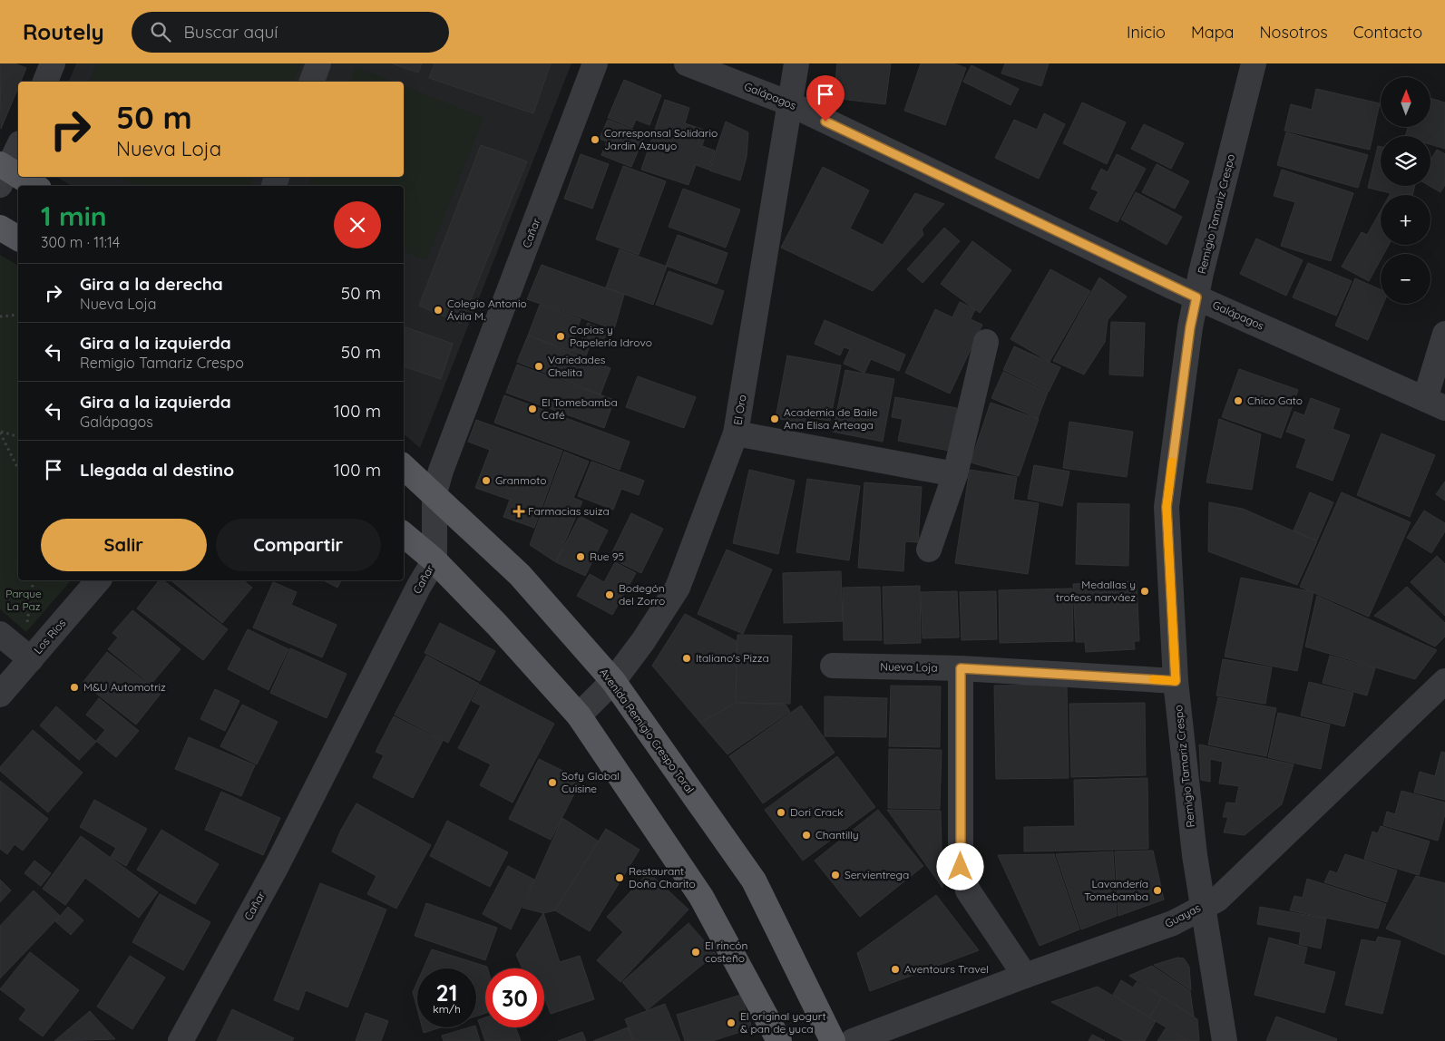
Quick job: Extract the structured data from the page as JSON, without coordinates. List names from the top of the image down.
{
  "streets": {
    "main road": ["Avenida Remigio Crespo Toral"],
    "street": [
      "Galápagos",
      "Remigio Tamariz Crespo",
      "Cañar",
      "El Oro",
      "Los Ríos",
      "Nueva Loja",
      "Guayas"
    ]
  },
  "crossings": [
    ["Galápagos", "Remigio Tamariz Crespo"],
    ["Galápagos", "El Oro"],
    ["Remigio Tamariz Crespo", "Nueva Loja"],
    ["Remigio Tamariz Crespo", "Guayas"],
    ["Cañar", "Avenida Remigio Crespo Toral"],
    ["El Oro", "Avenida Remigio Crespo Toral"]
  ],
  "parks": ["Parque La Paz"],
  "places": {
    "other": [
      "Corresponsal Solidario Jardin Azuayo",
      "Colegio Antonio Ávila M.",
      "Copias y Papelería Idrovo",
      "Variedades Chelita",
      "Chico Gato",
      "El Tomebamba Café",
      "Academia de Baile Ana Elisa Arteaga",
      "Granmoto",
      "Rue 95",
      "Medallas y trofeos narváez",
      "Bodegón del Zorro",
      "Italiano's Pizza",
      "M&U Automotriz",
      "Sofy Global Cuisine",
      "Dori Crack",
      "Chantilly",
      "Servientrega",
      "Restaurant Doña Charito",
      "Lavandería Tomebamba",
      "El rincón costeño",
      "Aventours Travel",
      "El original yogurt & pan de yuca"
    ],
    "health": ["Farmacias suiza"]
  },
  "north": "top",
  "page": {
    "header": "Routely",
    "search": "Buscar aquí",
    "nav": [
      "Inicio",
      "Mapa",
      "Nosotros",
      "Contacto"
    ],
    "map_buttons": ["+", "−"],
    "turn": ["50 m", "Nueva Loja"],
    "heading": ["1 min", "300 m · 11:14"],
    "list": [
      {
        "name": "Gira a la derecha",
        "note": "Nueva Loja",
        "value": "50 m"
      },
      {
        "name": "Gira a la izquierda",
        "note": "Remigio Tamariz Crespo",
        "value": "50 m"
      },
      {
        "name": "Gira a la izquierda",
        "note": "Galápagos",
        "value": "100 m"
      },
      {
        "name": "Llegada al destino",
        "value": "100 m"
      }
    ],
    "buttons": ["Salir", "Compartir"],
    "speed": "21 km/h",
    "limit": "30"
  }
}
